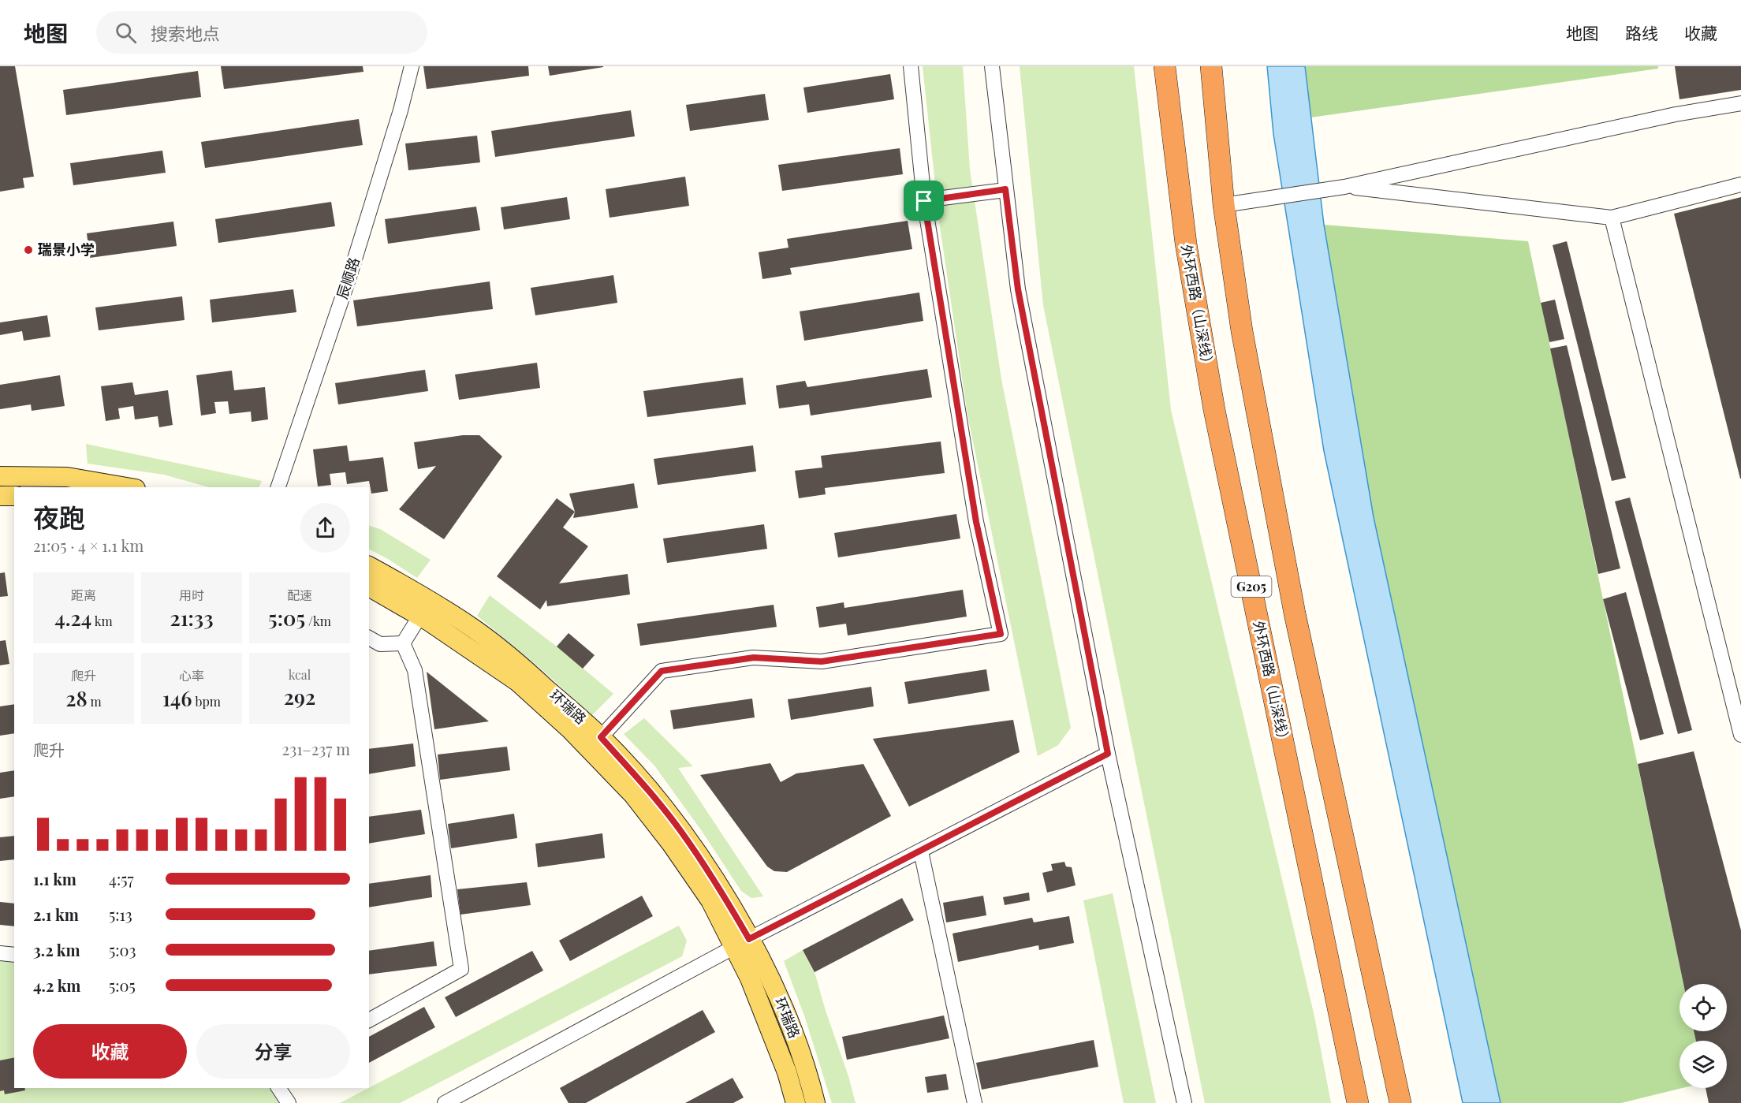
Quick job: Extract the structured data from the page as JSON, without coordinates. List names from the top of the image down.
{
  "streets": {
    "highway": ["外环西路（山深线）", "G205"],
    "main road": ["环瑞路"],
    "street": ["辰顺路"]
  },
  "places": ["瑞景小学"],
  "page": {
    "header": "地图",
    "search": "搜索地点",
    "nav": ["地图", "路线", "收藏"],
    "heading": ["夜跑", "21:05 · 4 × 1.1 km"],
    "stats": [
      ["距离", "4.24 km"],
      ["用时", "21:33"],
      ["配速", "5:05 /km"],
      ["爬升", "28 m"],
      ["心率", "146 bpm"],
      ["kcal", "292"]
    ],
    "chart": ["爬升", "231–237 m"],
    "list": [
      {
        "name": "1.1 km",
        "note": "4:57"
      },
      {
        "name": "2.1 km",
        "note": "5:13"
      },
      {
        "name": "3.2 km",
        "note": "5:03"
      },
      {
        "name": "4.2 km",
        "note": "5:05"
      }
    ],
    "buttons": ["收藏", "分享"]
  }
}
